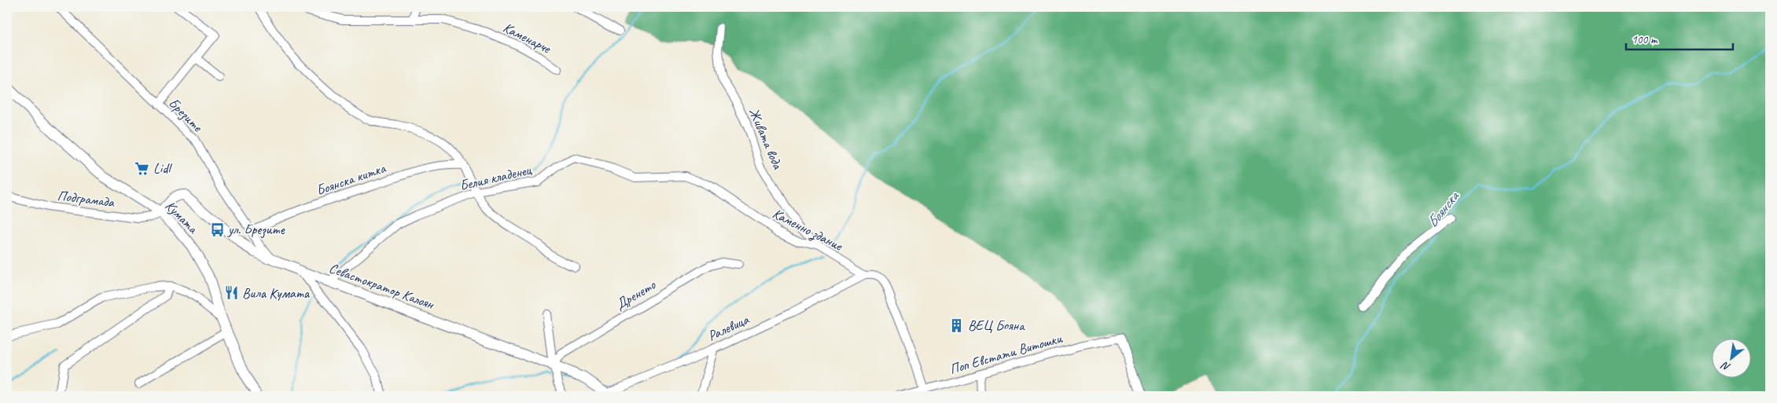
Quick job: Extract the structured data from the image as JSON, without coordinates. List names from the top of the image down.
{
  "streets": {
    "main road": ["Кумата", "Севастократор Калоян"],
    "street": [
      "Каменарче",
      "Брезите",
      "Живата вода",
      "Белия кладенец",
      "Боянска китка",
      "Подграмада",
      "Каменно здание",
      "Дренето",
      "Ралевица",
      "Поп Евстати Витошки"
    ]
  },
  "crossings": [
    ["Брезите", "Боянска китка"],
    ["Брезите", "Севастократор Калоян"],
    ["Живата вода", "Каменно здание"],
    ["Белия кладенец", "Каменно здание"],
    ["Белия кладенец", "Севастократор Калоян"],
    ["Подграмада", "Кумата"],
    ["Подграмада", "Севастократор Калоян"],
    ["Кумата", "Севастократор Калоян"],
    ["Каменно здание", "Ралевица"],
    ["Каменно здание", "Поп Евстати Витошки"],
    ["Севастократор Калоян", "Дренето"],
    ["Севастократор Калоян", "Ралевица"]
  ],
  "water": ["Боянска"],
  "places": {
    "supermarket": ["Lidl"],
    "bus stop": ["ул. Брезите"],
    "restaurant": ["Вила Кумата"],
    "building": ["ВЕЦ Бояна"]
  },
  "scale_bar": "100 m",
  "north": "bottom left"
}
